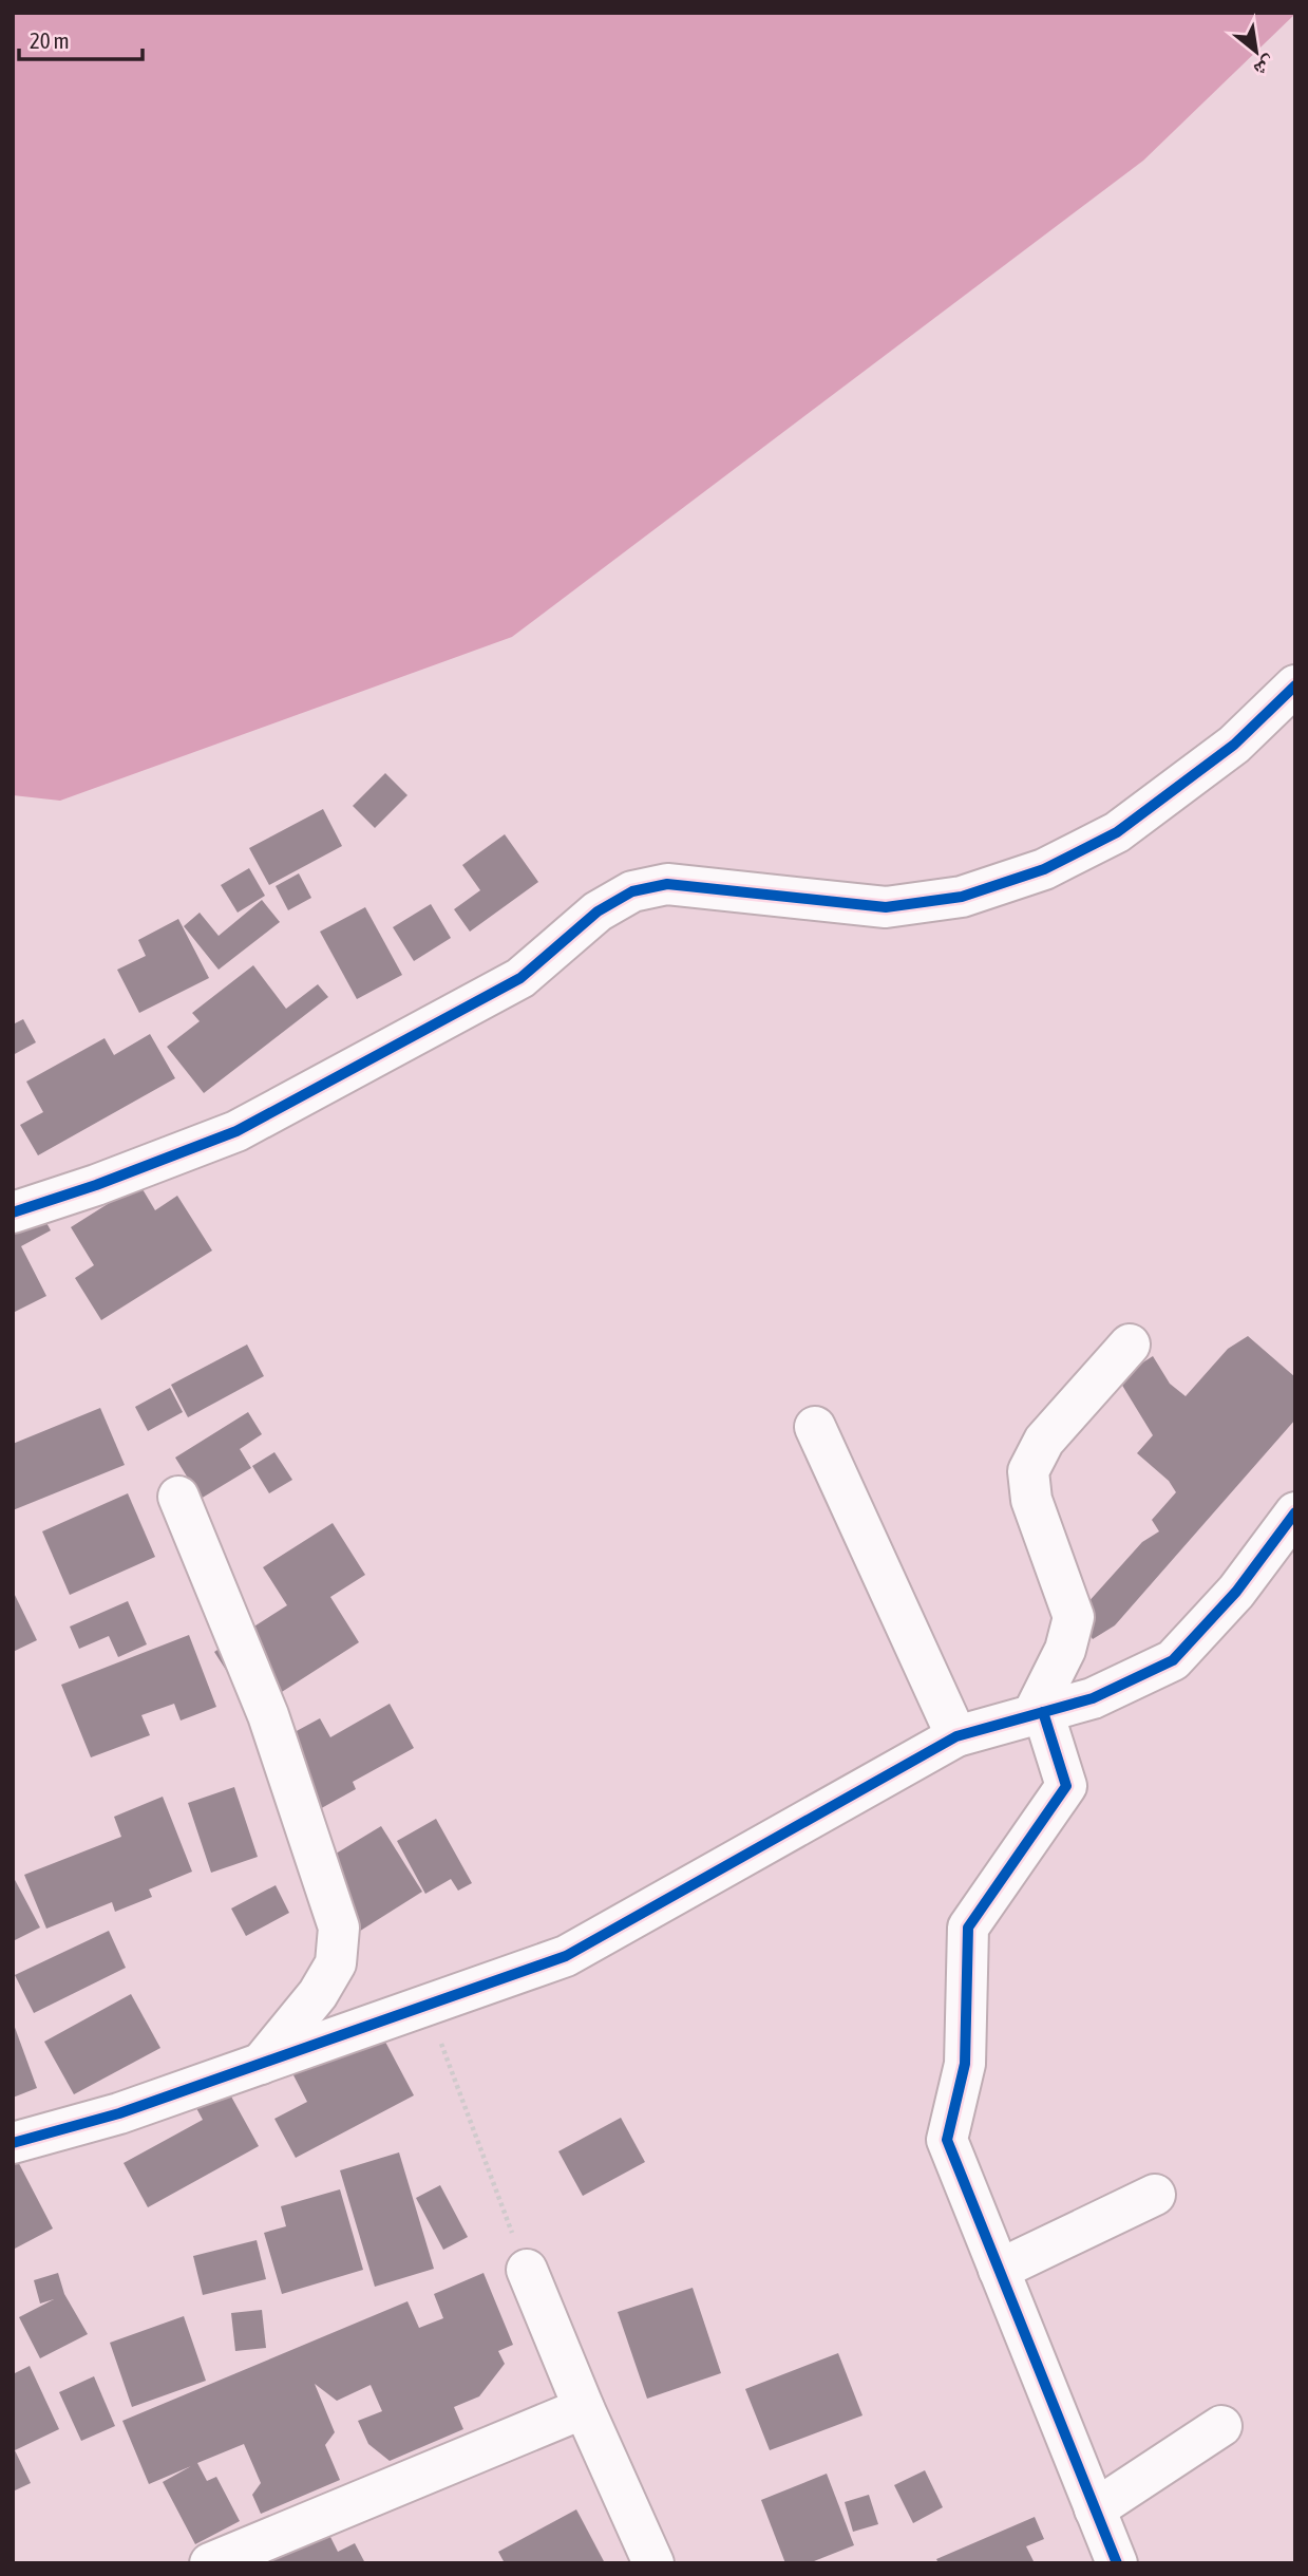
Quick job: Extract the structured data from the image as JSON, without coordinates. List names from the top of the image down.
{
  "scale_bar": "20 m",
  "north": "bottom right"
}
